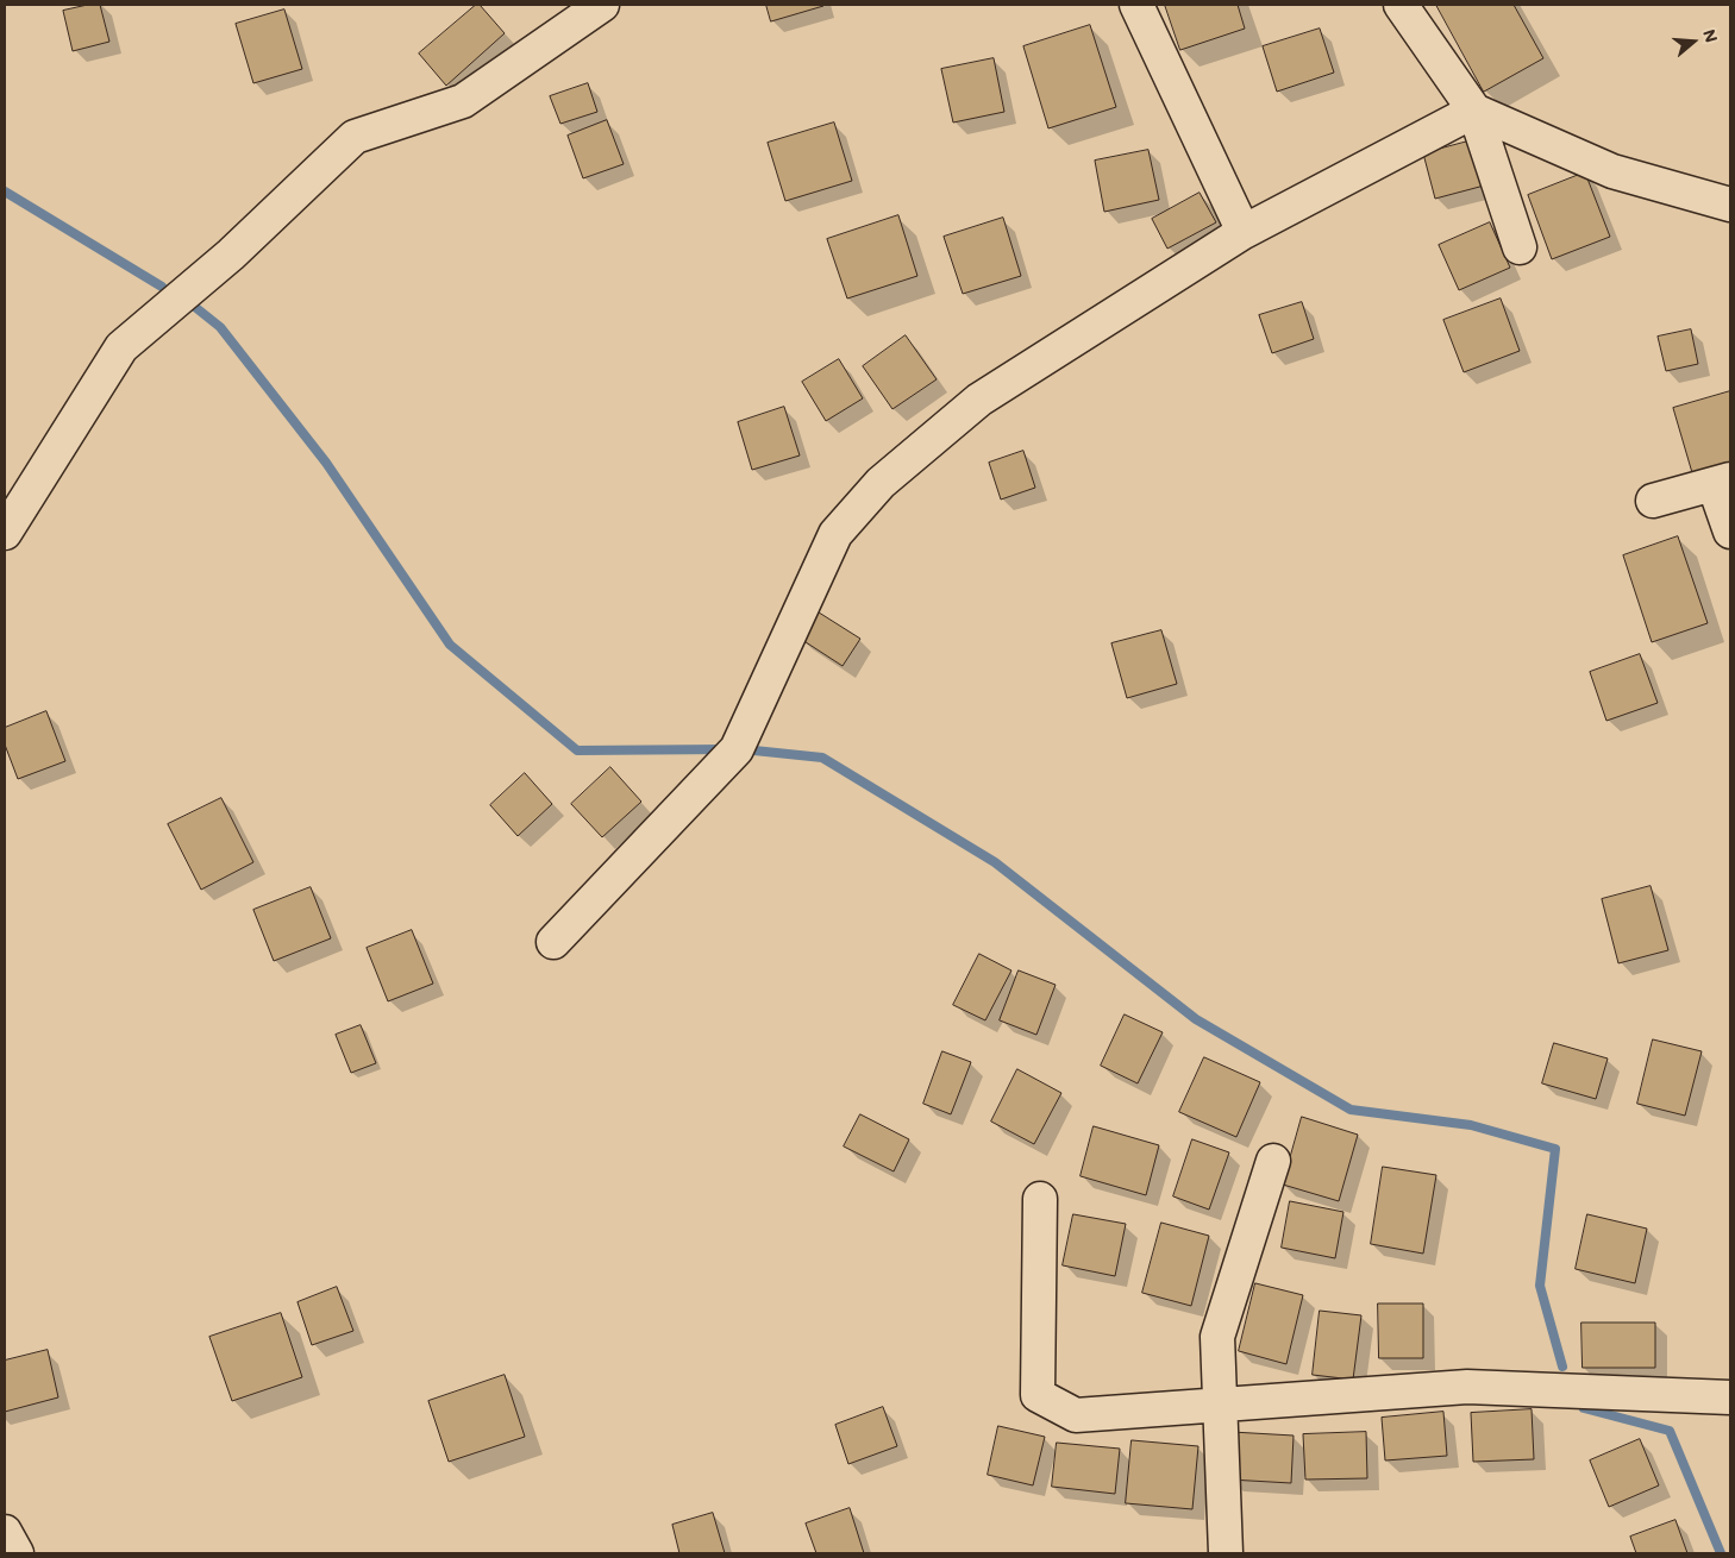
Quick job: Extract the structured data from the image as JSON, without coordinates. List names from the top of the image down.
{
  "north": "right"
}
